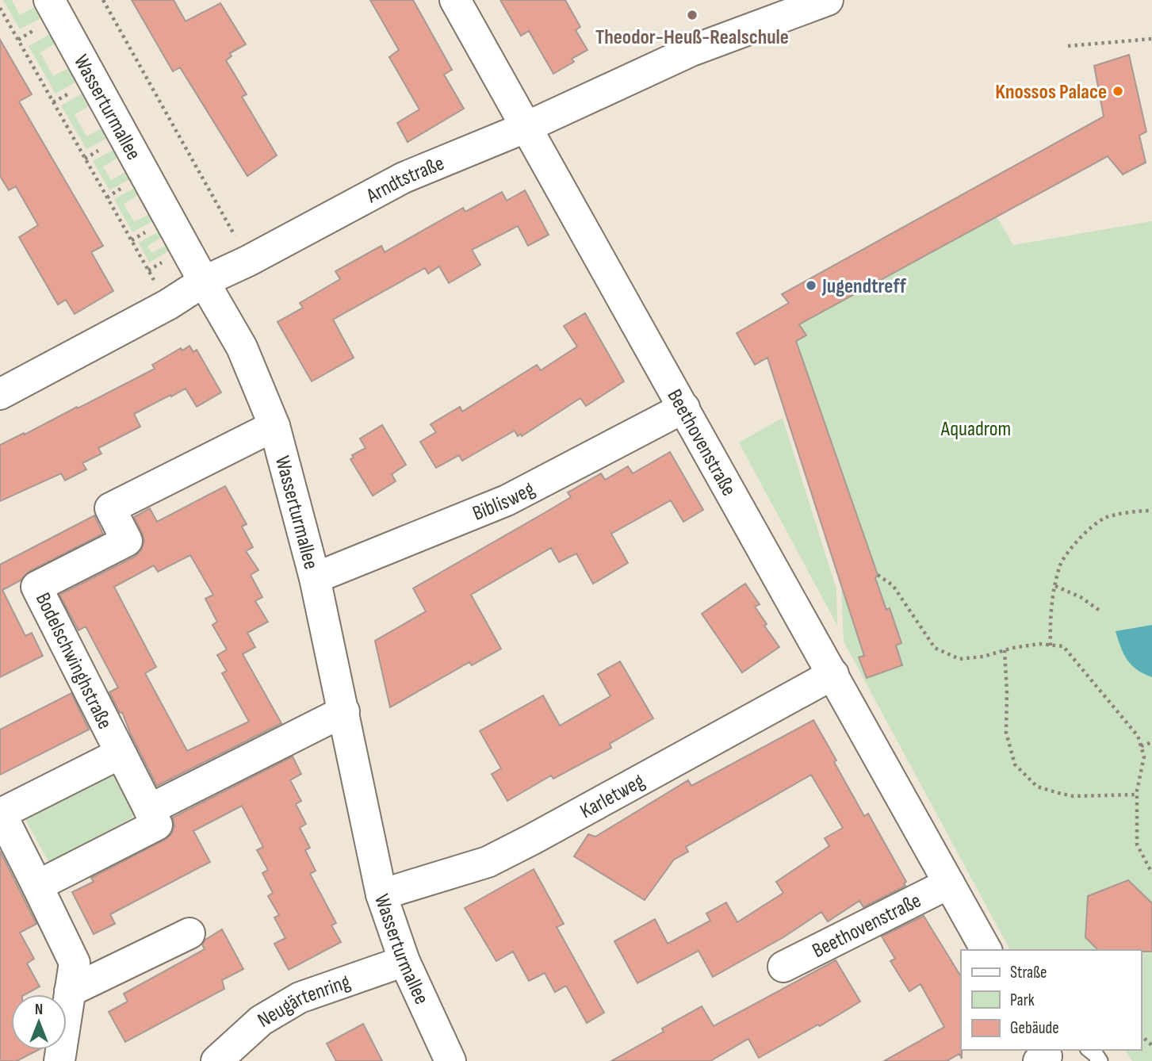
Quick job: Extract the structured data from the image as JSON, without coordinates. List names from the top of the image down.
{
  "streets": {
    "street": [
      "Wasserturmallee",
      "Arndtstraße",
      "Beethovenstraße",
      "Biblisweg",
      "Bodelschwinghstraße",
      "Karletweg",
      "Neugärtenring"
    ]
  },
  "crossings": [
    ["Wasserturmallee", "Arndtstraße"],
    ["Wasserturmallee", "Biblisweg"],
    ["Wasserturmallee", "Bodelschwinghstraße"],
    ["Wasserturmallee", "Karletweg"],
    ["Wasserturmallee", "Neugärtenring"],
    ["Arndtstraße", "Beethovenstraße"],
    ["Beethovenstraße", "Biblisweg"],
    ["Beethovenstraße", "Karletweg"]
  ],
  "parks": ["Aquadrom"],
  "places": ["Theodor-Heuß-Realschule", "Knossos Palace", "Jugendtreff"],
  "legend": ["Straße", "Park", "Gebäude"],
  "north": "top"
}
